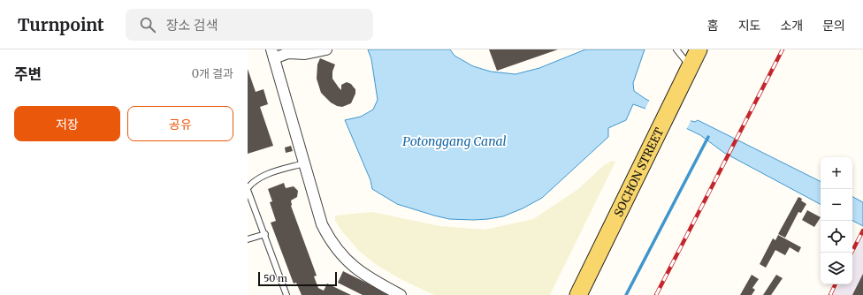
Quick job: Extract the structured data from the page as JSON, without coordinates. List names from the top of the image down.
{
  "streets": {
    "main road": ["SOCHON STREET"]
  },
  "water": ["Potonggang Canal"],
  "scale_bar": "50 m",
  "page": {
    "header": "Turnpoint",
    "search": "장소 검색",
    "nav": [
      "홈",
      "지도",
      "소개",
      "문의"
    ],
    "heading": ["주변", "0개 결과"],
    "buttons": ["저장", "공유"],
    "map_buttons": ["+", "−"],
    "scale": "50 m"
  }
}
